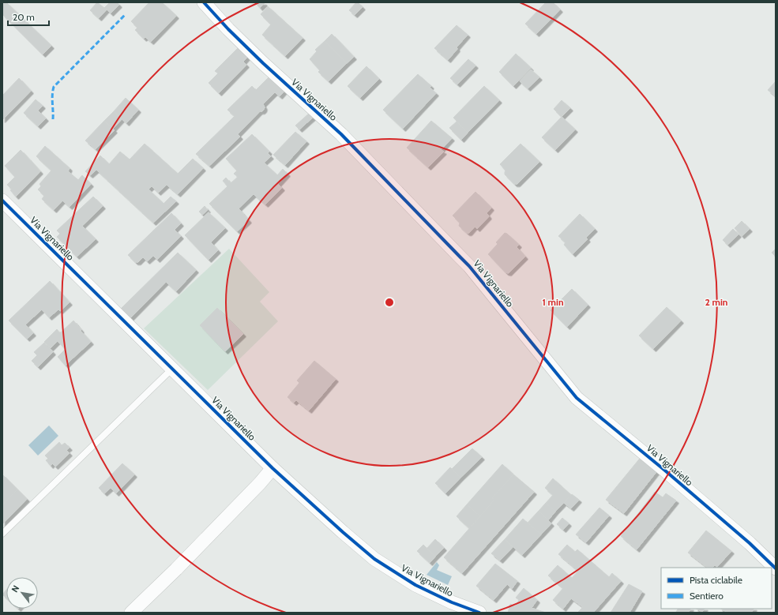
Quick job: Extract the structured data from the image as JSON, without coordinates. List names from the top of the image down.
{
  "streets": {
    "street": ["Via Vignariello"]
  },
  "legend": ["Pista ciclabile", "Sentiero"],
  "scale_bar": "20 m",
  "north": "top left",
  "rings": ["1 min", "2 min"]
}
